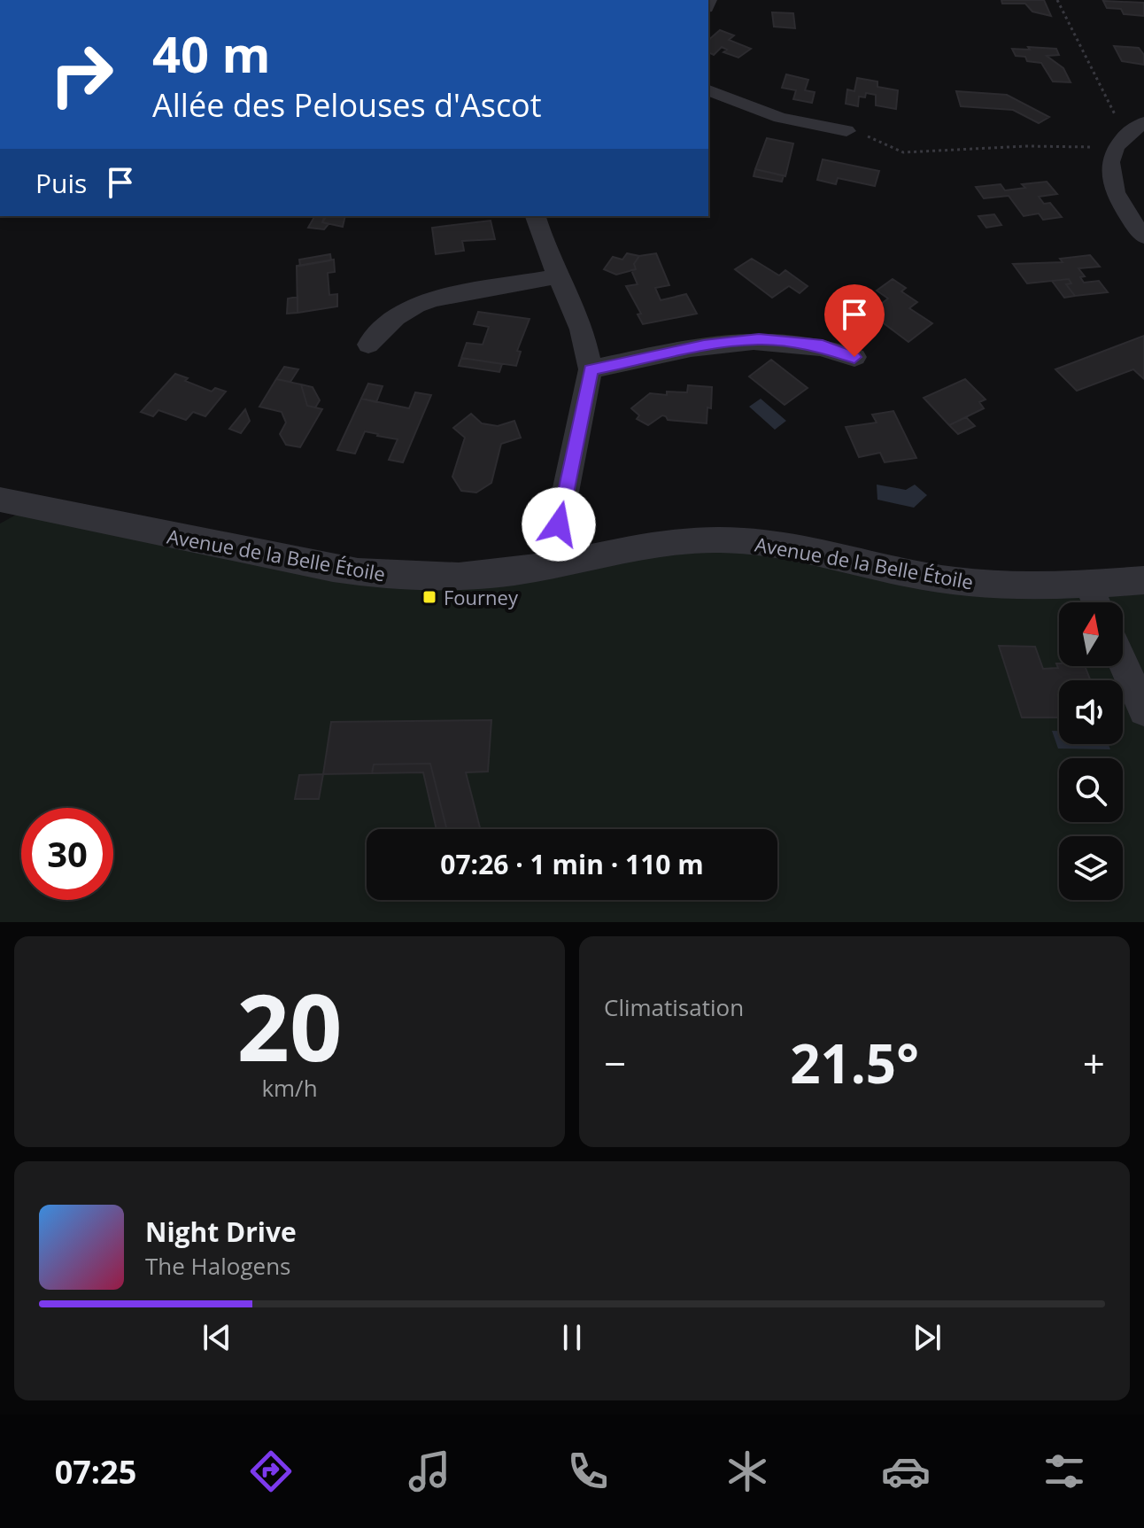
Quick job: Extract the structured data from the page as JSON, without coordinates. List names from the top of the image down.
{
  "streets": {
    "street": ["Avenue de la Belle Étoile"]
  },
  "places": {
    "transit": ["Fourney"]
  },
  "north": "top",
  "page": {
    "turn": ["40 m", "Allée des Pelouses d'Ascot"],
    "then": "Puis",
    "limit": "30",
    "trip": "07:26 · 1 min · 110 m",
    "tile": [
      ["20", "km/h"],
      "Climatisation"
    ],
    "heat": ["−", "21.5°", "+"],
    "song": ["Night Drive", "The Halogens"],
    "tabs": "07:25"
  }
}
